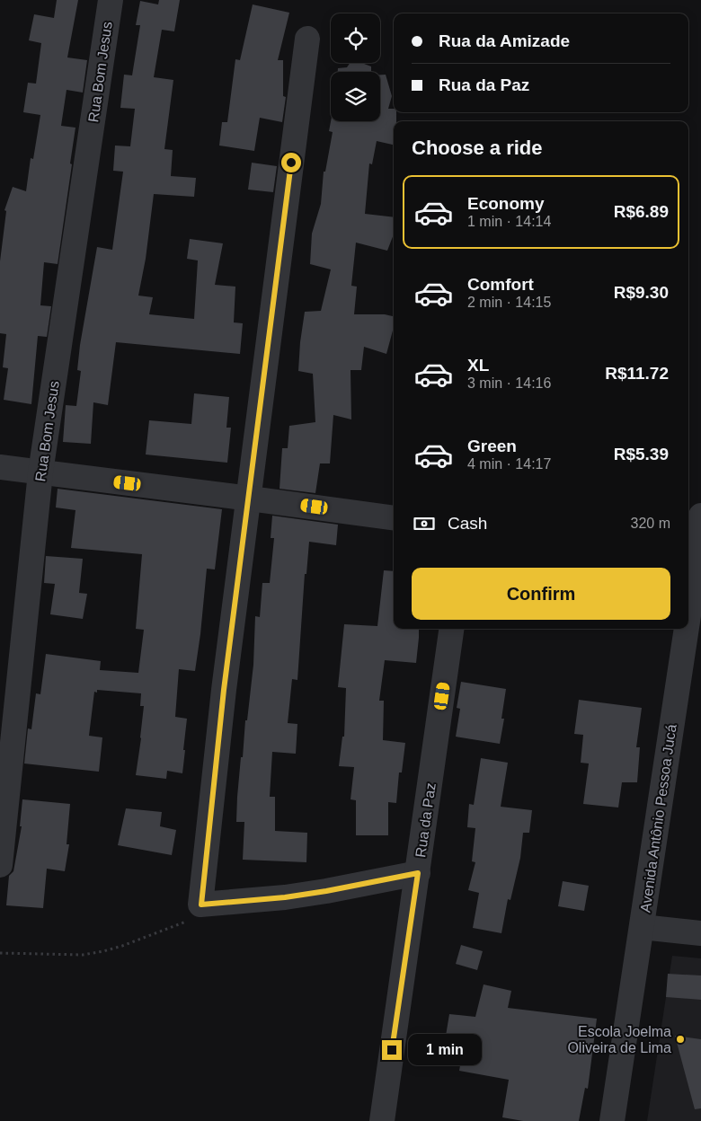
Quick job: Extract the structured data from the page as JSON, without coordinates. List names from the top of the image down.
{
  "streets": {
    "street": ["Rua Bom Jesus", "Avenida Antônio Pessoa Jucá", "Rua da Paz"]
  },
  "places": ["Escola Joelma Oliveira de Lima"],
  "page": {
    "banner": ["Rua da Amizade", "Rua da Paz"],
    "heading": "Choose a ride",
    "list": [
      {
        "name": "Economy",
        "note": "1 min · 14:14",
        "value": "R$6.89"
      },
      {
        "name": "Comfort",
        "note": "2 min · 14:15",
        "value": "R$9.30"
      },
      {
        "name": "XL",
        "note": "3 min · 14:16",
        "value": "R$11.72"
      },
      {
        "name": "Green",
        "note": "4 min · 14:17",
        "value": "R$5.39"
      }
    ],
    "pay": ["Cash", "320 m"],
    "buttons": "Confirm",
    "bubble": "1 min"
  }
}
